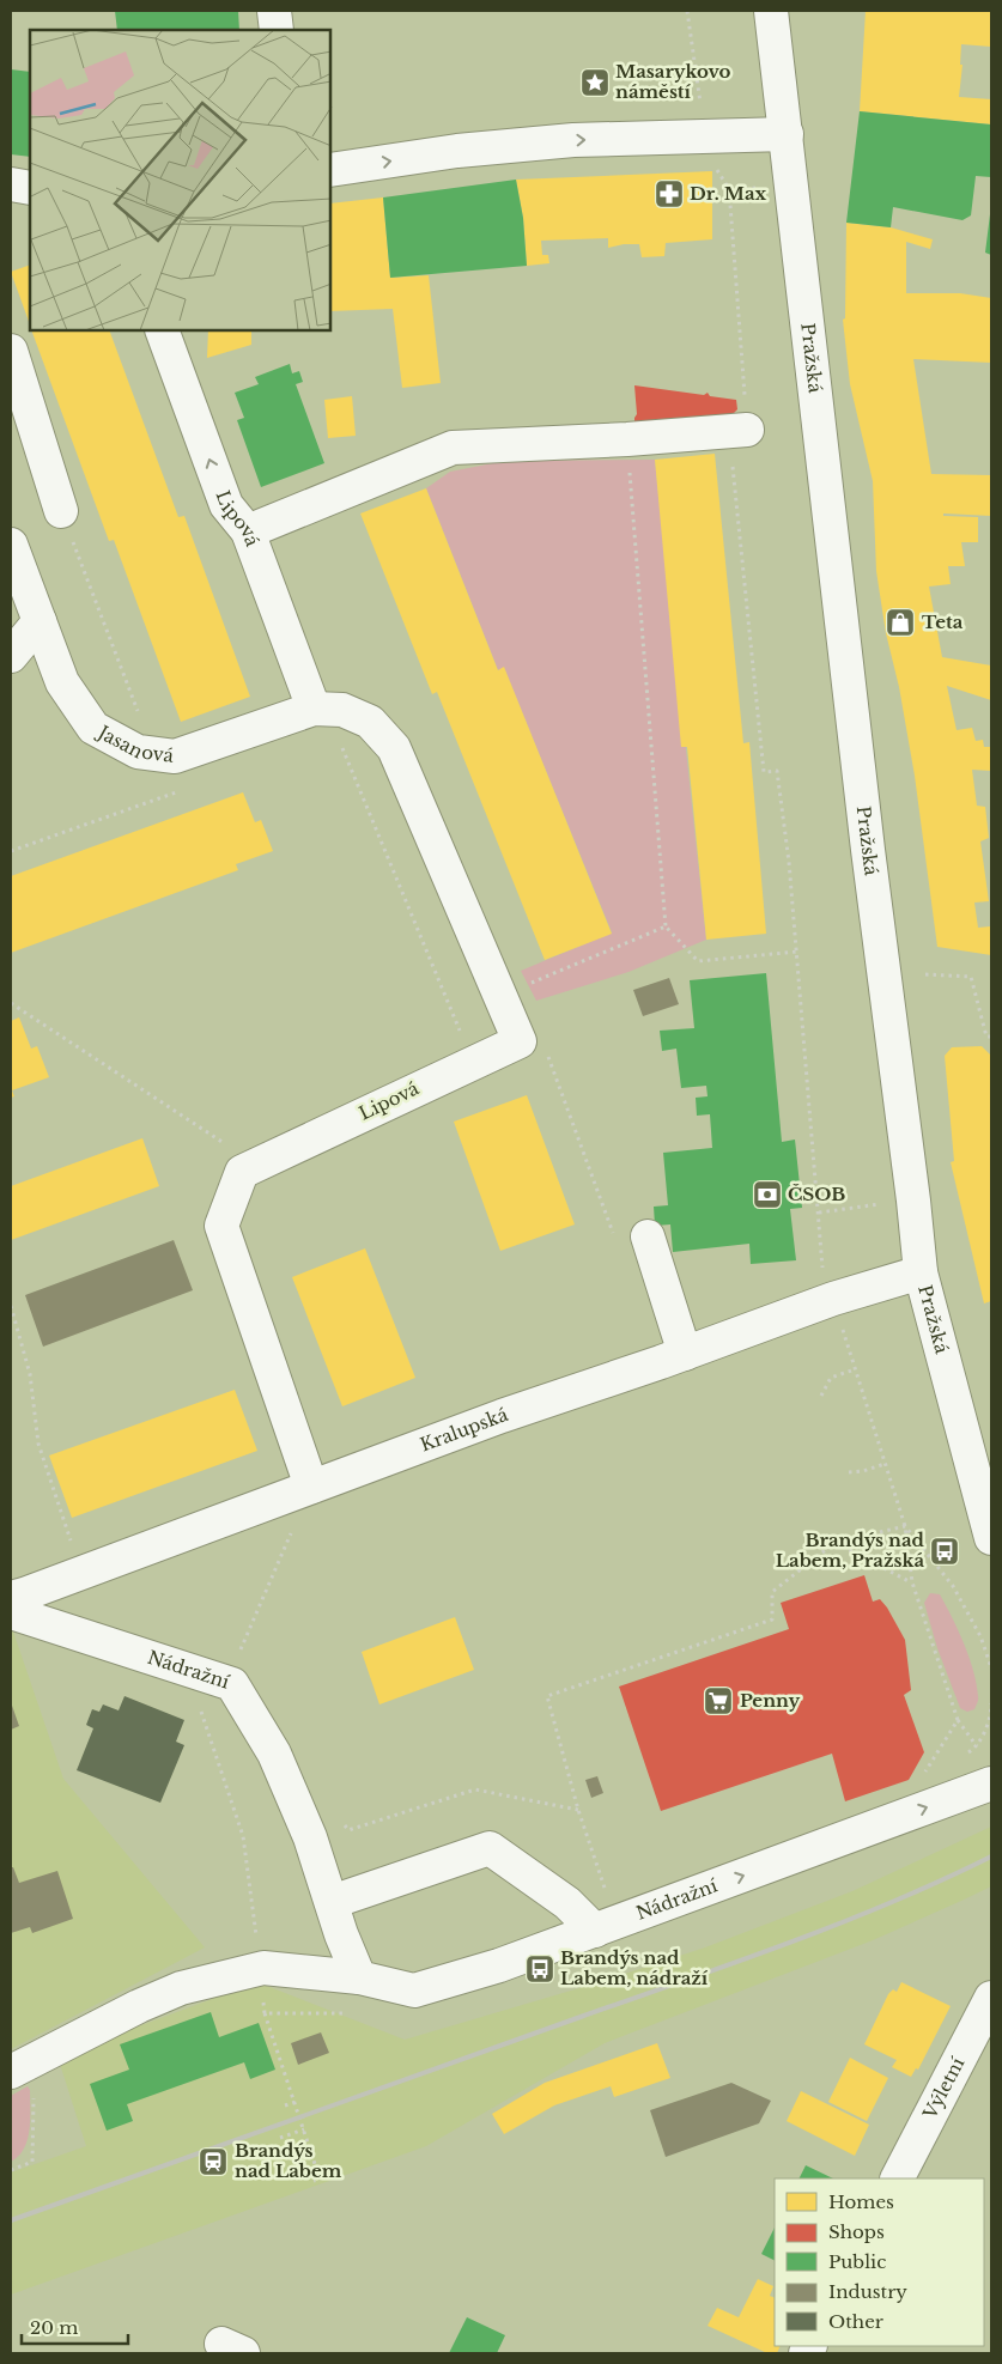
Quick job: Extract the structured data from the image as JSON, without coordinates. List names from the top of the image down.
{
  "streets": {
    "street": [
      "Pražská",
      "Lipová",
      "Jasanová",
      "Kralupská",
      "Nádražní",
      "Výletní"
    ]
  },
  "crossings": [
    ["Pražská", "Kralupská"],
    ["Lipová", "Jasanová"]
  ],
  "places": {
    "place": ["Masarykovo náměstí"],
    "pharmacy": ["Dr. Max"],
    "shop": ["Teta"],
    "bank": ["ČSOB"],
    "bus stop": ["Brandýs nad Labem, Pražská", "Brandýs nad Labem, nádraží"],
    "supermarket": ["Penny"],
    "station": ["Brandýs nad Labem"]
  },
  "legend": [
    "Homes",
    "Shops",
    "Public",
    "Industry",
    "Other"
  ],
  "scale_bar": "20 m"
}
